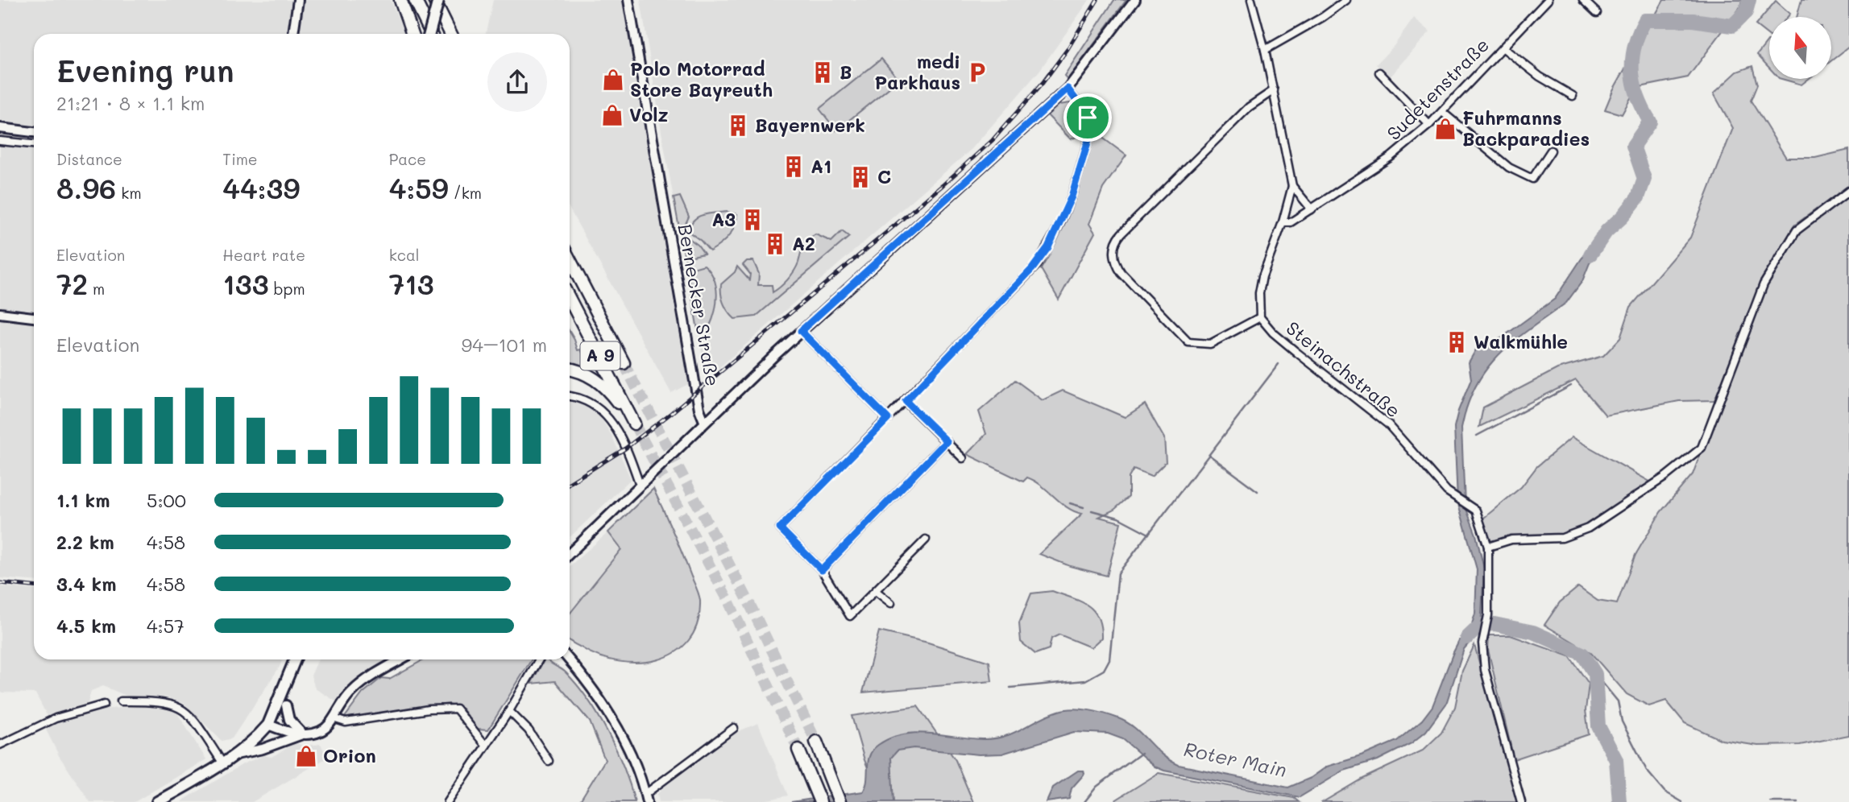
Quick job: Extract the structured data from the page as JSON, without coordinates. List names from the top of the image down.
{
  "streets": {
    "highway": ["A 9"],
    "street": ["Sudetenstraße", "Bernecker Straße", "Steinachstraße"]
  },
  "crossings": [
    ["Sudetenstraße", "Steinachstraße"]
  ],
  "water": ["Roter Main"],
  "places": {
    "building": [
      "B",
      "Bayernwerk",
      "A1",
      "C",
      "A3",
      "A2",
      "Walkmühle"
    ],
    "parking": ["medi Parkhaus"],
    "shop": [
      "Polo Motorrad Store Bayreuth",
      "Volz",
      "Fuhrmanns Backparadies",
      "Orion"
    ]
  },
  "north": "top",
  "page": {
    "heading": ["Evening run", "21:21 · 8 × 1.1 km"],
    "stats": [
      ["Distance", "8.96 km"],
      ["Time", "44:39"],
      ["Pace", "4:59 /km"],
      ["Elevation", "72 m"],
      ["Heart rate", "133 bpm"],
      ["kcal", "713"]
    ],
    "chart": ["Elevation", "94–101 m"],
    "list": [
      {
        "name": "1.1 km",
        "note": "5:00"
      },
      {
        "name": "2.2 km",
        "note": "4:58"
      },
      {
        "name": "3.4 km",
        "note": "4:58"
      },
      {
        "name": "4.5 km",
        "note": "4:57"
      }
    ]
  }
}
